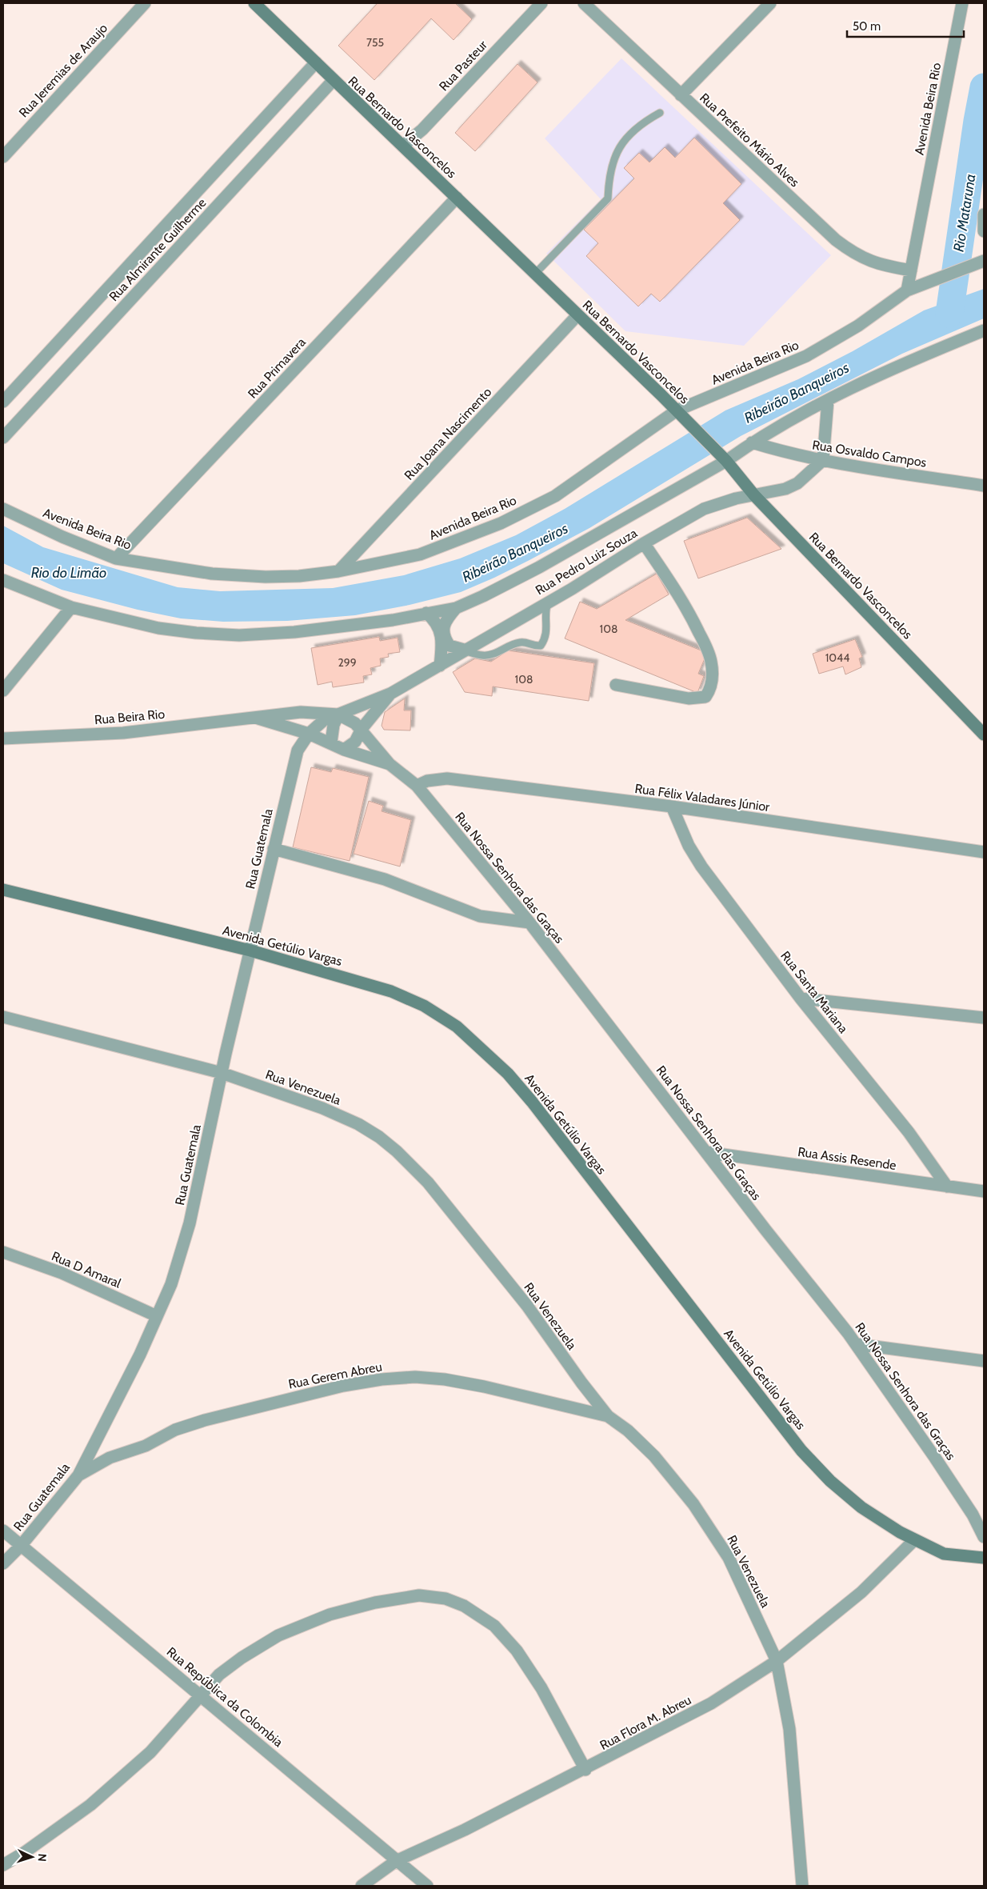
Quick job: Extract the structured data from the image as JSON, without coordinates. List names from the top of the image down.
{
  "streets": {
    "main road": ["Rua Bernardo Vasconcelos", "Avenida Getúlio Vargas"],
    "street": [
      "Rua Pasteur",
      "Rua Jeremias de Araujo",
      "Avenida Beira Rio",
      "Rua Prefeito Mário Alves",
      "Rua Almirante Guilherme",
      "Rua Primavera",
      "Rua Joana Nascimento",
      "Rua Osvaldo Campos",
      "Rua Pedro Luiz Souza",
      "Rua Beira Rio",
      "Rua Félix Valadares Júnior",
      "Rua Guatemala",
      "Rua Nossa Senhora das Graças",
      "Rua Santa Mariana",
      "Rua Venezuela",
      "Rua Assis Resende",
      "Rua D Amaral",
      "Rua Gerem Abreu",
      "Rua República da Colombia",
      "Rua Flora M. Abreu"
    ]
  },
  "crossings": [
    ["Rua Pasteur", "Rua Bernardo Vasconcelos"],
    ["Avenida Beira Rio", "Rua Bernardo Vasconcelos"],
    ["Avenida Beira Rio", "Rua Prefeito Mário Alves"],
    ["Avenida Beira Rio", "Rua Primavera"],
    ["Avenida Beira Rio", "Rua Joana Nascimento"],
    ["Rua Bernardo Vasconcelos", "Rua Almirante Guilherme"],
    ["Rua Bernardo Vasconcelos", "Rua Primavera"],
    ["Rua Bernardo Vasconcelos", "Rua Joana Nascimento"],
    ["Rua Bernardo Vasconcelos", "Rua Pedro Luiz Souza"],
    ["Rua Osvaldo Campos", "Rua Pedro Luiz Souza"],
    ["Rua Pedro Luiz Souza", "Rua Beira Rio"],
    ["Rua Beira Rio", "Rua Guatemala"],
    ["Rua Beira Rio", "Rua Nossa Senhora das Graças"],
    ["Rua Félix Valadares Júnior", "Rua Nossa Senhora das Graças"],
    ["Rua Félix Valadares Júnior", "Rua Santa Mariana"],
    ["Rua Guatemala", "Avenida Getúlio Vargas"],
    ["Rua Guatemala", "Rua Venezuela"],
    ["Rua Guatemala", "Rua D Amaral"],
    ["Rua Guatemala", "Rua Gerem Abreu"],
    ["Rua Guatemala", "Rua República da Colombia"],
    ["Rua Nossa Senhora das Graças", "Rua Assis Resende"],
    ["Avenida Getúlio Vargas", "Rua Flora M. Abreu"],
    ["Rua Santa Mariana", "Rua Assis Resende"],
    ["Rua Venezuela", "Rua Gerem Abreu"],
    ["Rua Venezuela", "Rua Flora M. Abreu"],
    ["Rua República da Colombia", "Rua Flora M. Abreu"]
  ],
  "water": ["Rio Mataruna", "Ribeirão Banqueiros", "Rio do Limão"],
  "house_numbers": [
    "755",
    "108",
    "1044",
    "299",
    "108"
  ],
  "scale_bar": "50 m",
  "north": "right"
}
